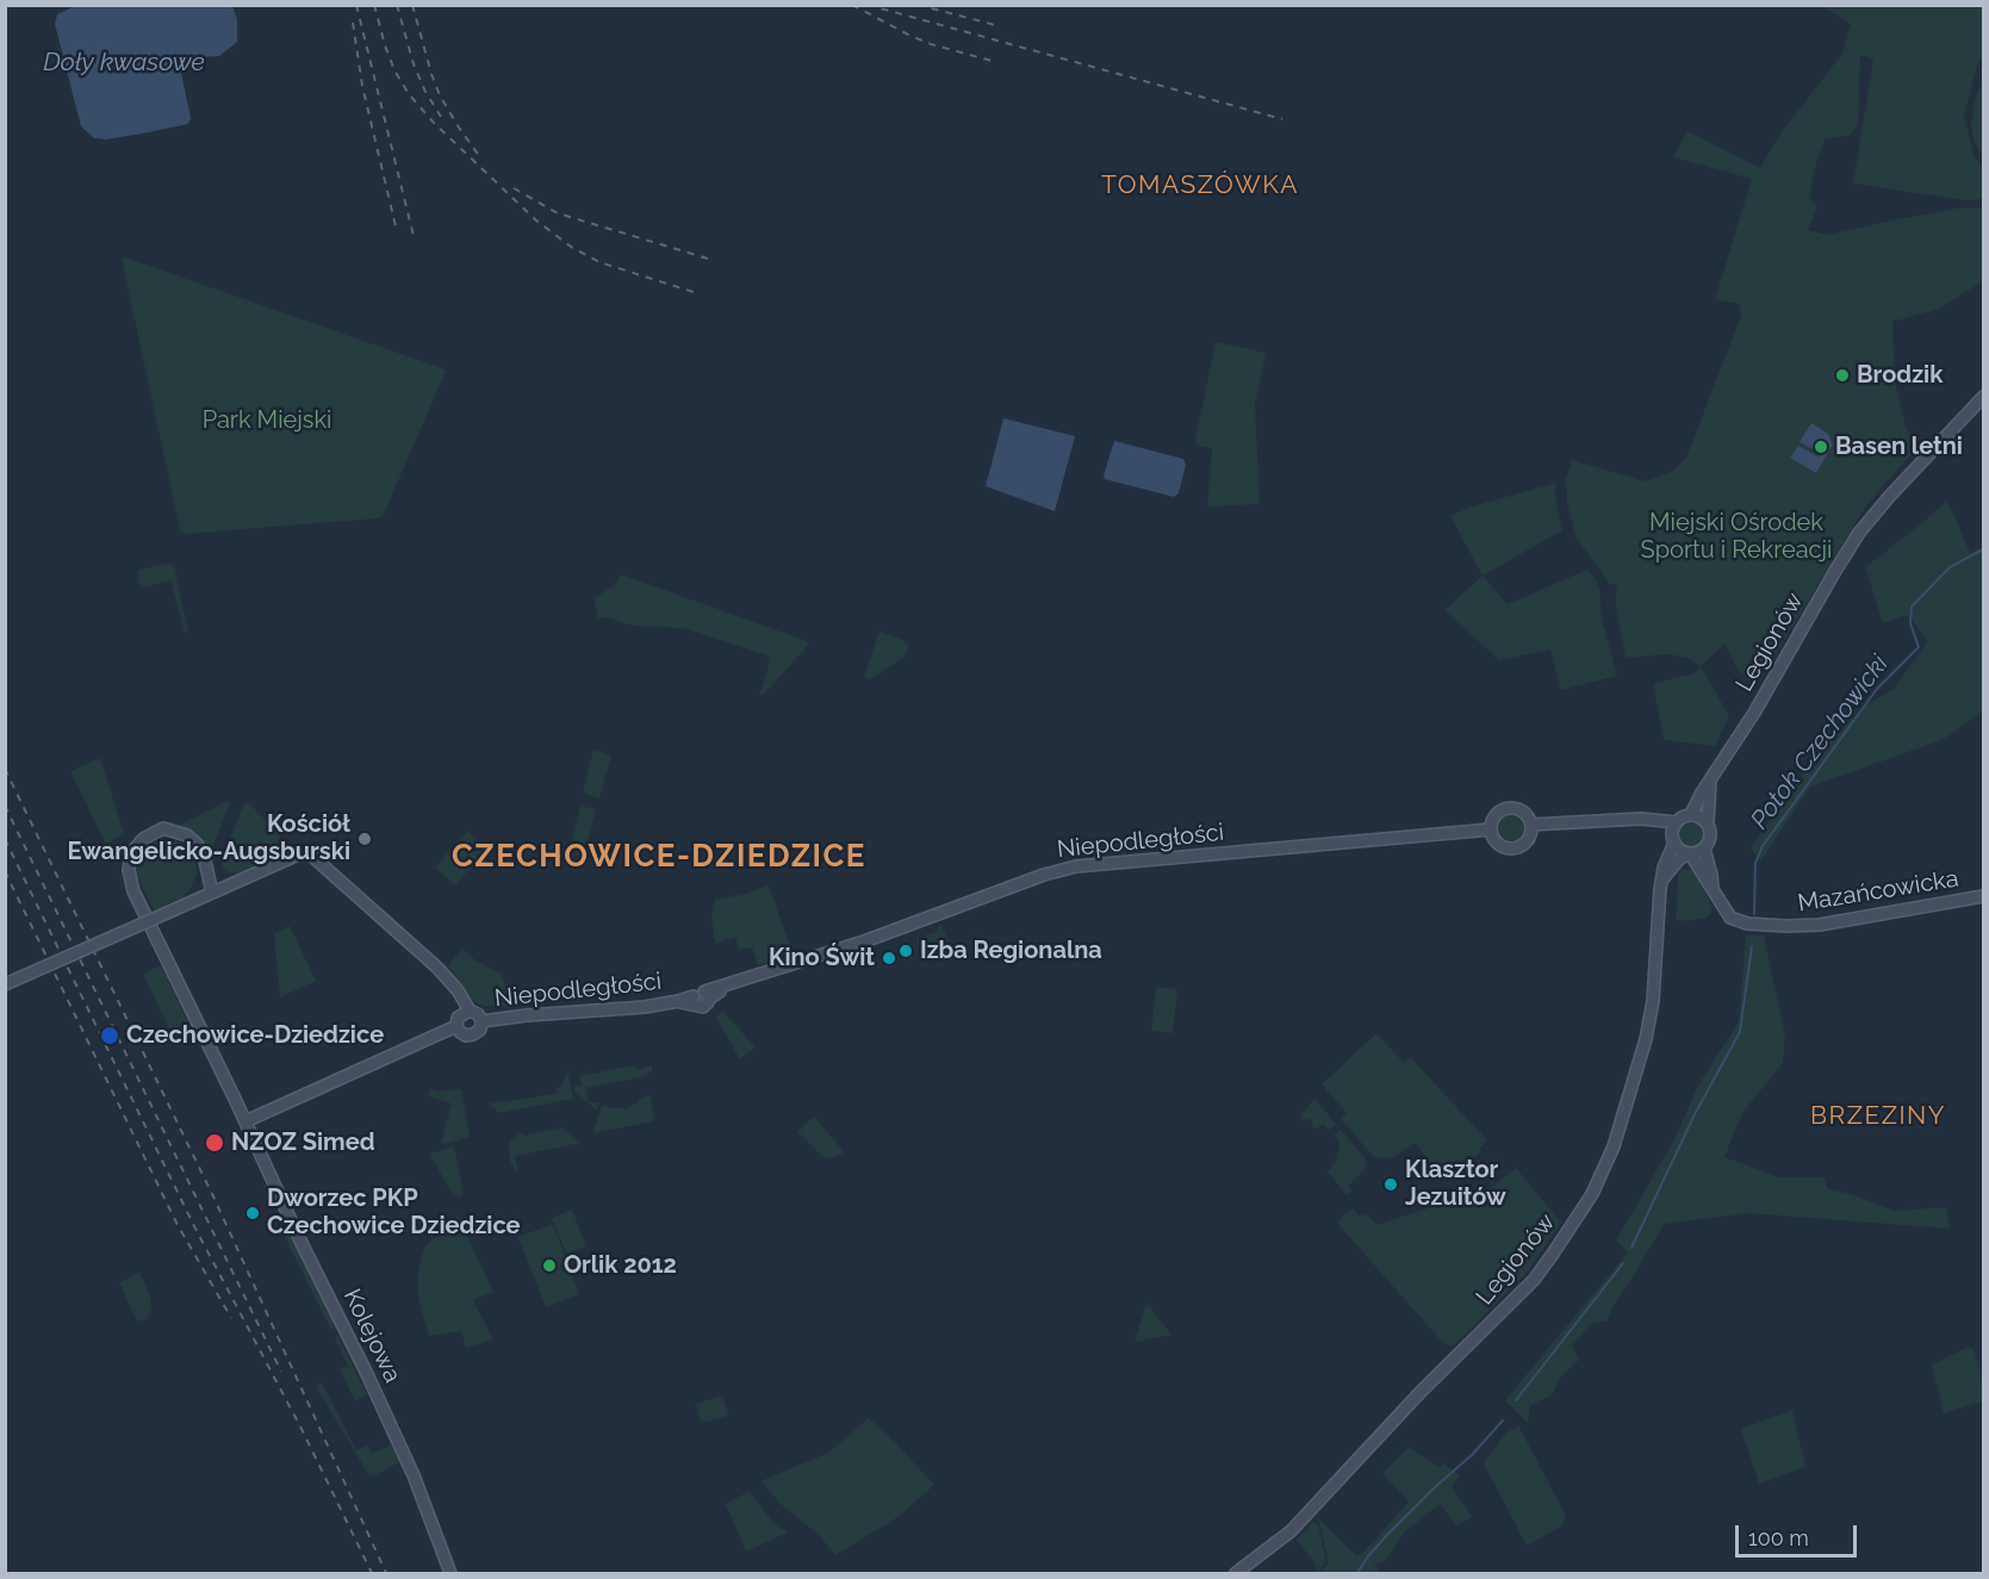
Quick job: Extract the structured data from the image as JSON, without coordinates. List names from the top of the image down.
{
  "streets": {
    "street": [
      "Legionów",
      "Niepodległości",
      "Mazańcowicka",
      "Kolejowa"
    ]
  },
  "crossings": [
    ["Legionów", "Mazańcowicka"]
  ],
  "districts": ["TOMASZÓWKA", "CZECHOWICE-DZIEDZICE", "BRZEZINY"],
  "water": ["Doły kwasowe", "Potok Czechowicki"],
  "parks": ["Park Miejski", "Miejski Ośrodek Sportu i Rekreacji"],
  "places": [
    "Brodzik",
    "Basen letni",
    "Kościół Ewangelicko-Augsburski",
    "Izba Regionalna",
    "Kino Świt",
    "Czechowice-Dziedzice",
    "NZOZ Simed",
    "Klasztor Jezuitów",
    "Dworzec PKP Czechowice Dziedzice",
    "Orlik 2012"
  ],
  "scale_bar": "100 m"
}
